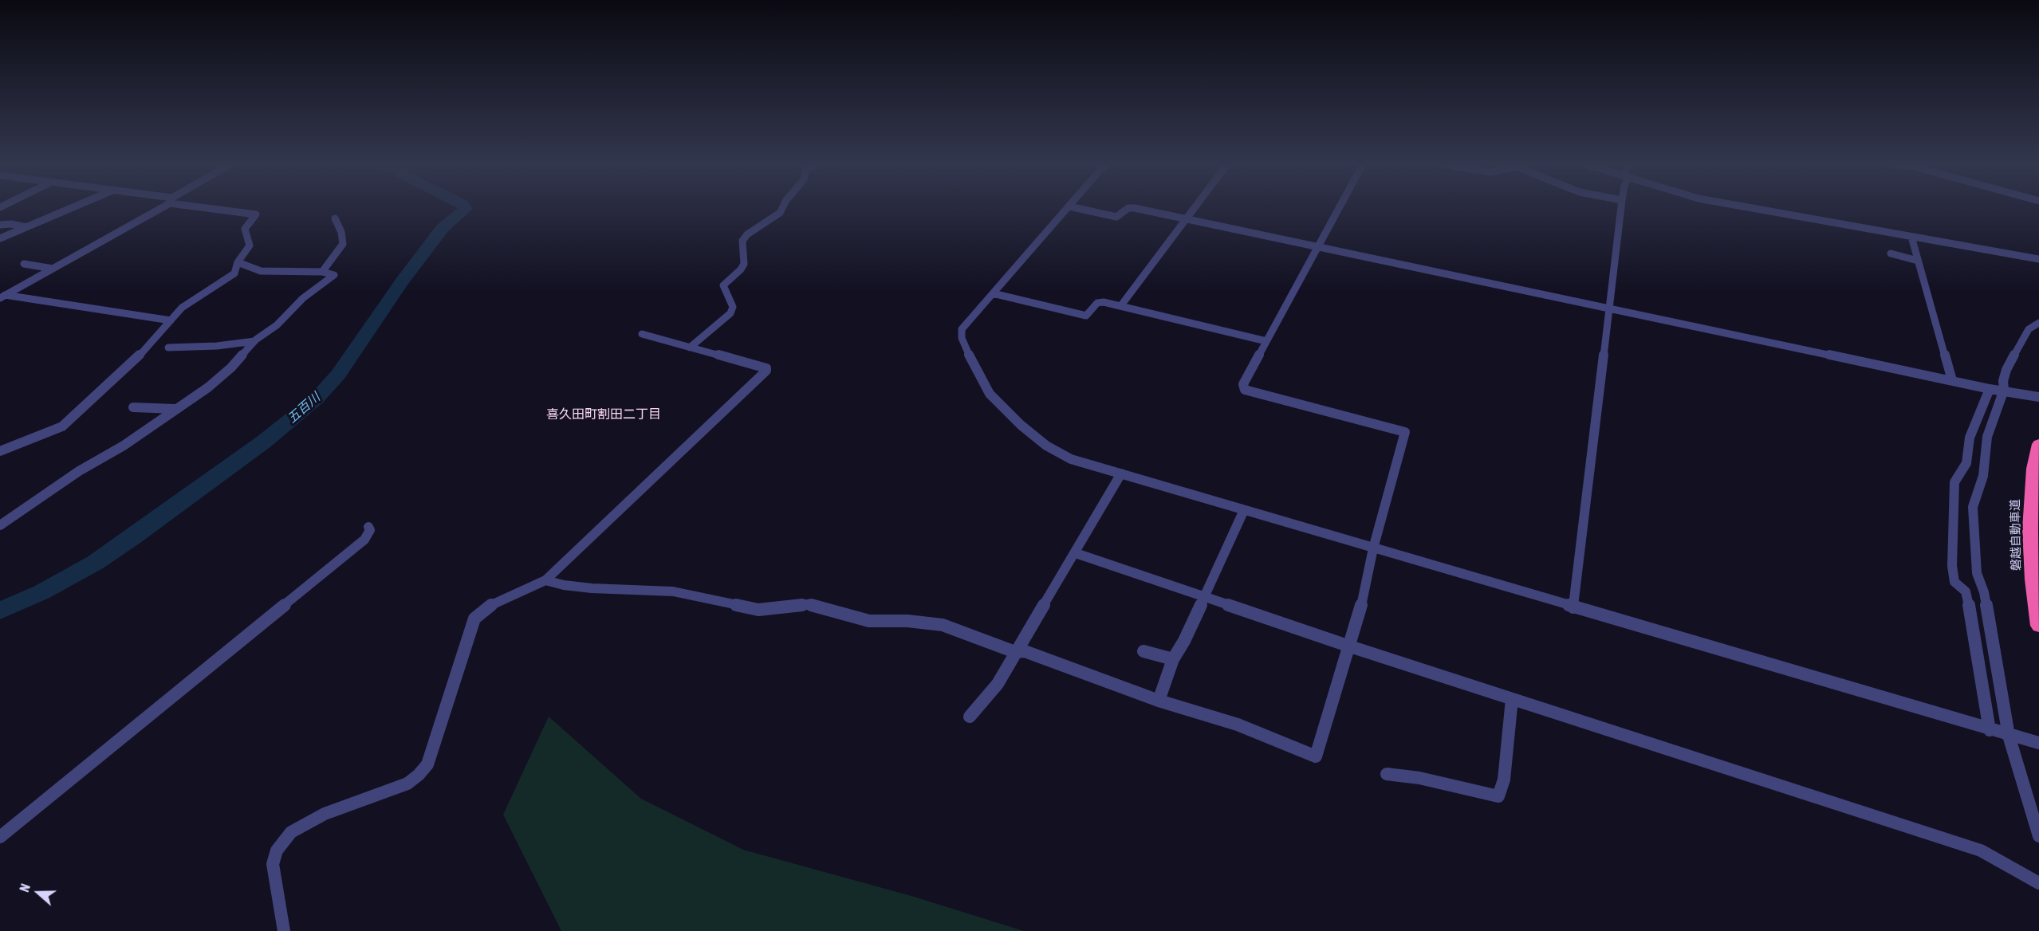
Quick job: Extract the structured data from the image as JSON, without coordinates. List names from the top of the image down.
{
  "streets": {
    "highway": ["磐越自動車道"]
  },
  "districts": ["喜久田町割田二丁目"],
  "water": ["五百川"],
  "north": "left"
}
